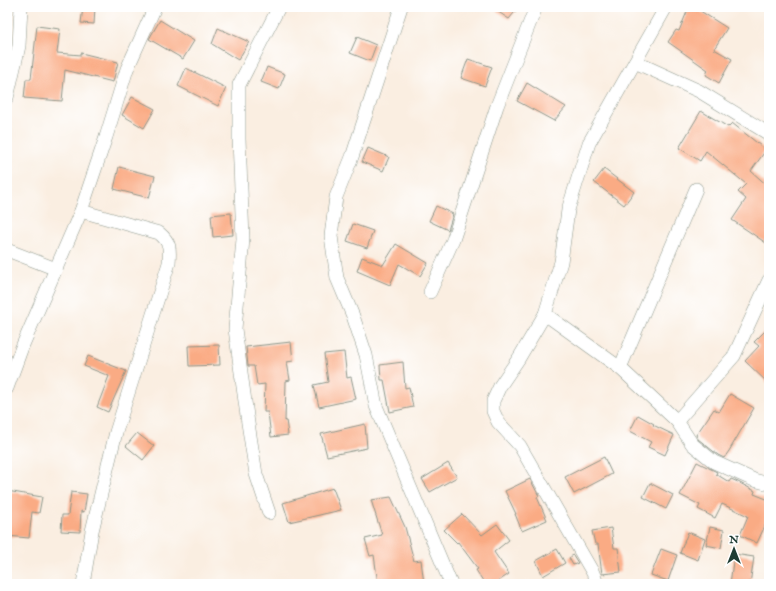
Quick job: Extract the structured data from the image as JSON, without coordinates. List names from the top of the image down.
{
  "north": "top"
}
